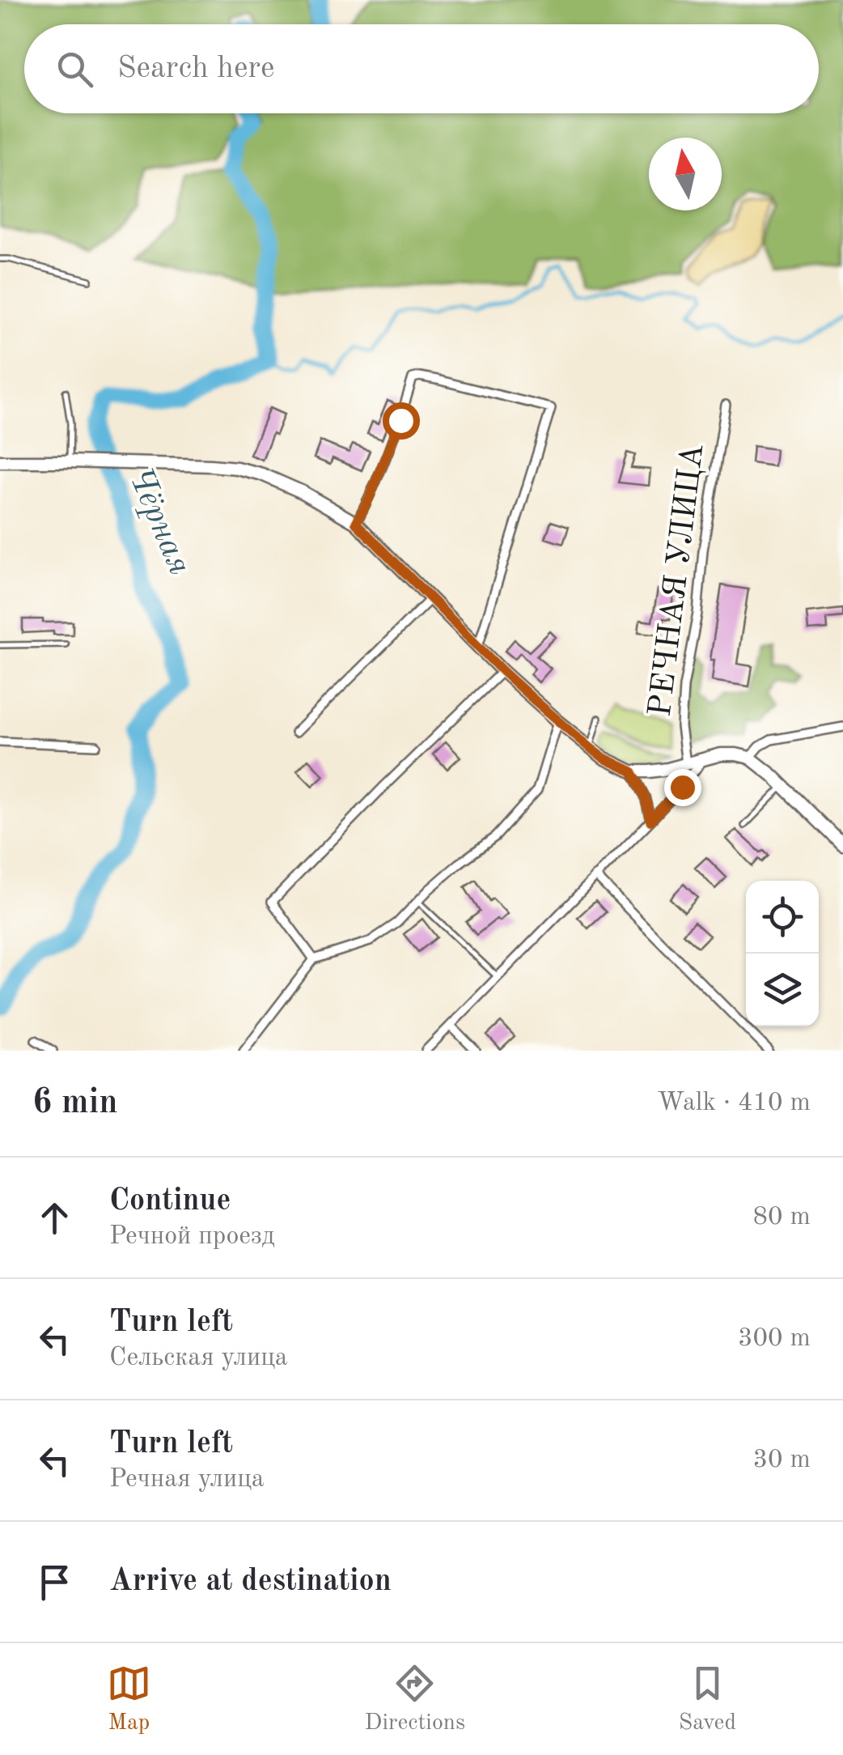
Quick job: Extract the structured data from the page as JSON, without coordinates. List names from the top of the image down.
{
  "streets": {
    "street": ["РЕЧНАЯ УЛИЦА"]
  },
  "water": ["Чёрная"],
  "north": "top",
  "page": {
    "search": "Search here",
    "heading": ["6 min", "Walk · 410 m"],
    "list": [
      ["Continue", "Речной проезд", "80 m"],
      ["Turn left", "Сельская улица", "300 m"],
      ["Turn left", "Речная улица", "30 m"],
      "Arrive at destination"
    ],
    "nav": ["Map", "Directions", "Saved"]
  }
}
